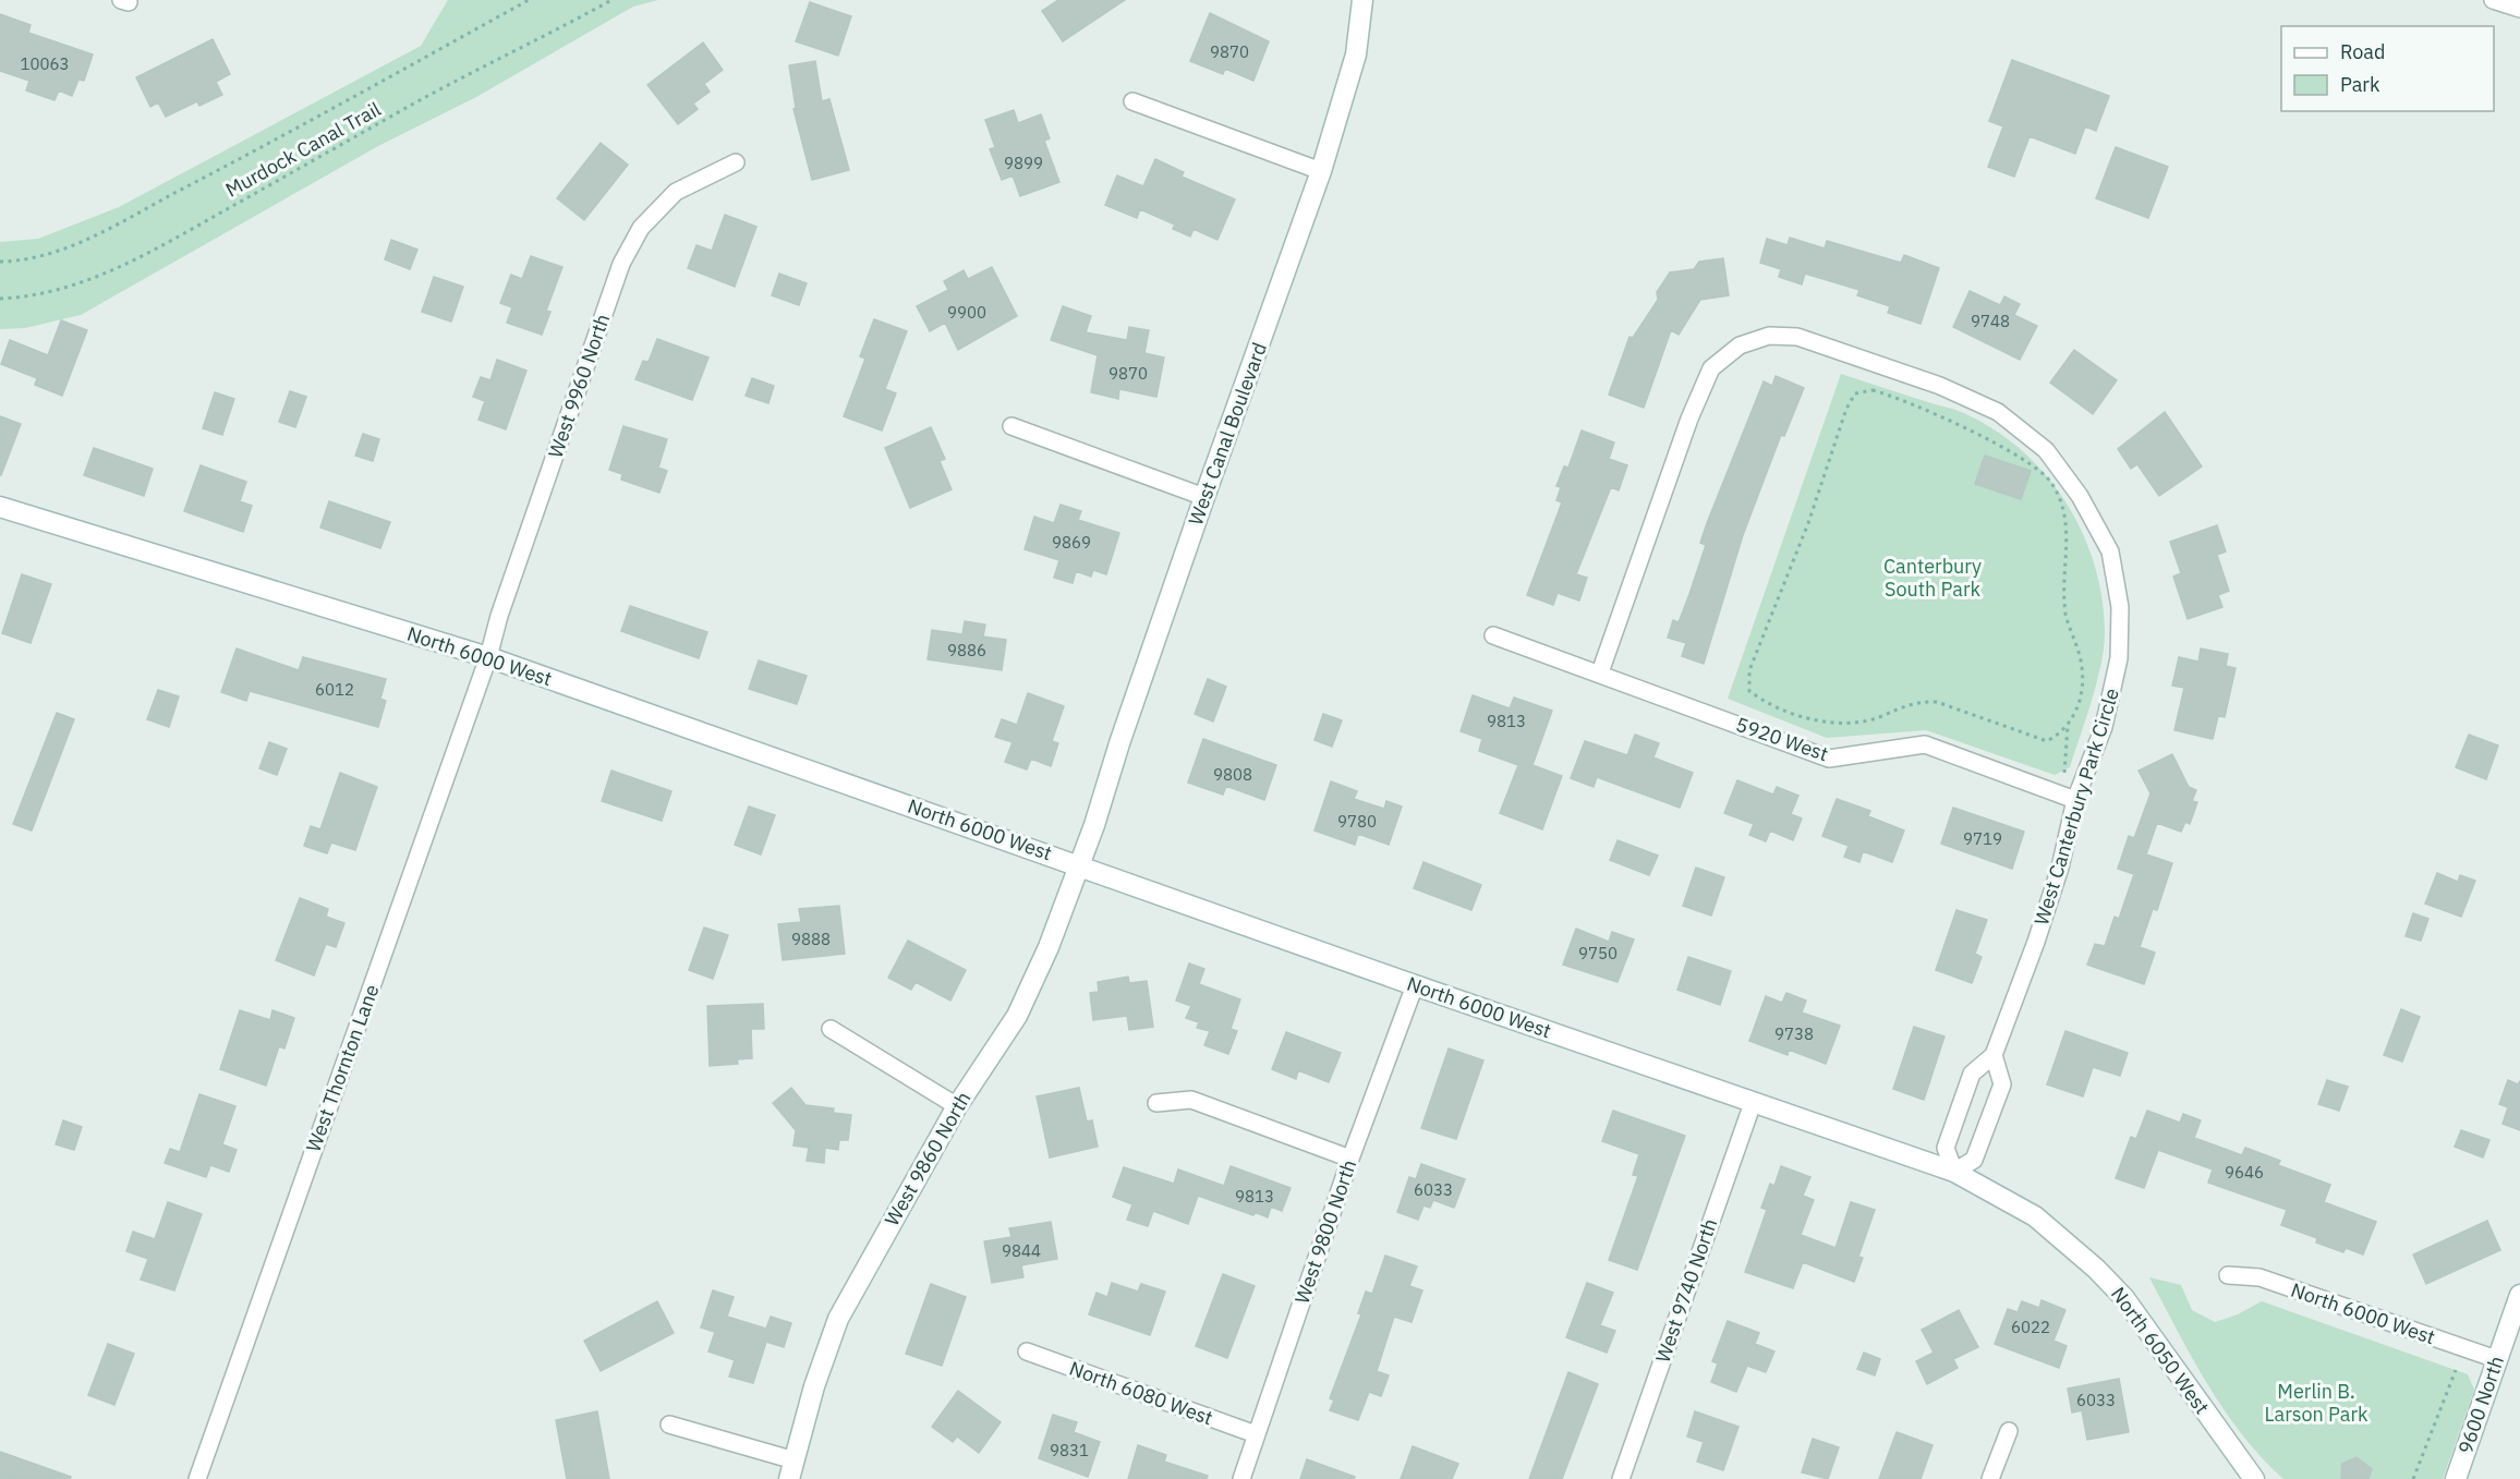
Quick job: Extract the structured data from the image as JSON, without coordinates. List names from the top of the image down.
{
  "streets": {
    "street": [
      "West 9960 North",
      "West Canal Boulevard",
      "North 6000 West",
      "5920 West",
      "West Canterbury Park Circle",
      "West Thornton Lane",
      "West 9860 North",
      "West 9800 North",
      "West 9740 North",
      "North 6050 West",
      "North 6080 West",
      "9600 North"
    ],
    "path": ["Murdock Canal Trail"]
  },
  "crossings": [
    ["West 9960 North", "North 6000 West"],
    ["West 9960 North", "West Thornton Lane"],
    ["West Canal Boulevard", "North 6000 West"],
    ["West Canal Boulevard", "West 9860 North"],
    ["North 6000 West", "West Canterbury Park Circle"],
    ["North 6000 West", "West Thornton Lane"],
    ["North 6000 West", "West 9860 North"],
    ["North 6000 West", "West 9800 North"],
    ["North 6000 West", "West 9740 North"],
    ["North 6000 West", "North 6050 West"],
    ["North 6000 West", "9600 North"],
    ["5920 West", "West Canterbury Park Circle"],
    ["West Canterbury Park Circle", "North 6050 West"],
    ["West 9800 North", "North 6080 West"]
  ],
  "parks": ["Canterbury South Park", "Merlin B. Larson Park"],
  "house_numbers": [
    "9870",
    "10063",
    "9899",
    "9900",
    "9748",
    "9870",
    "9869",
    "9886",
    "6012",
    "9813",
    "9808",
    "9780",
    "9719",
    "9888",
    "9750",
    "9738",
    "9646",
    "6033",
    "9813",
    "9844",
    "6022",
    "6033",
    "9831"
  ],
  "legend": ["Road", "Park"]
}
